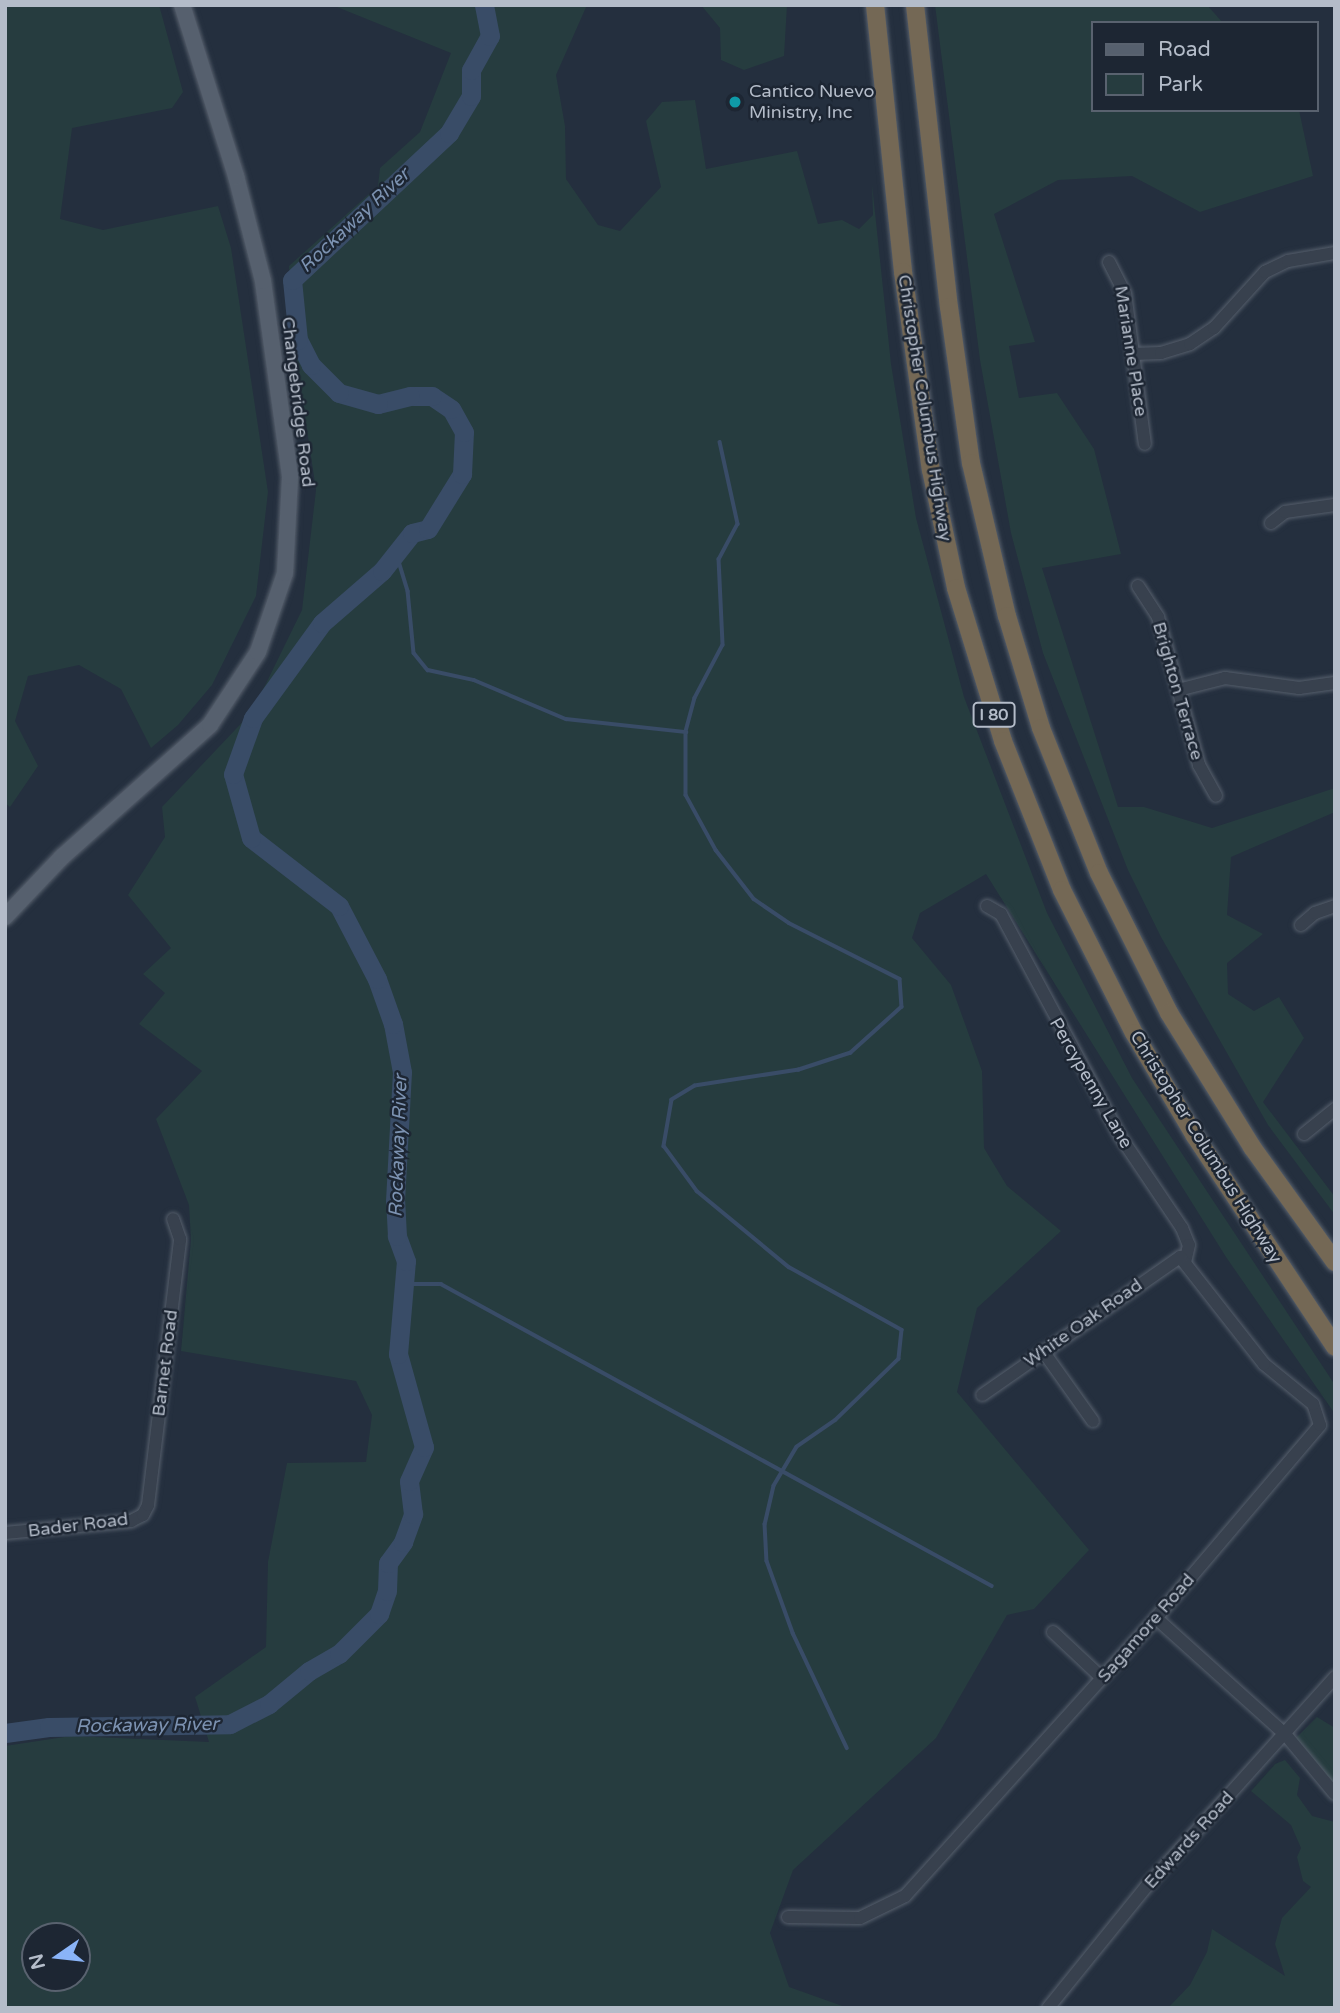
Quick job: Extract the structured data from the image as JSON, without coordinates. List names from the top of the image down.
{
  "streets": {
    "highway": ["Christopher Columbus Highway", "I 80"],
    "main road": ["Changebridge Road"],
    "street": [
      "Marianne Place",
      "Brighton Terrace",
      "Percypenny Lane",
      "White Oak Road",
      "Barnet Road",
      "Bader Road",
      "Sagamore Road",
      "Edwards Road"
    ]
  },
  "crossings": [
    ["Percypenny Lane", "White Oak Road"],
    ["Percypenny Lane", "Sagamore Road"],
    ["White Oak Road", "Sagamore Road"],
    ["Barnet Road", "Bader Road"]
  ],
  "water": ["Rockaway River"],
  "places": ["Cantico Nuevo Ministry, Inc"],
  "legend": ["Road", "Park"],
  "north": "left"
}
